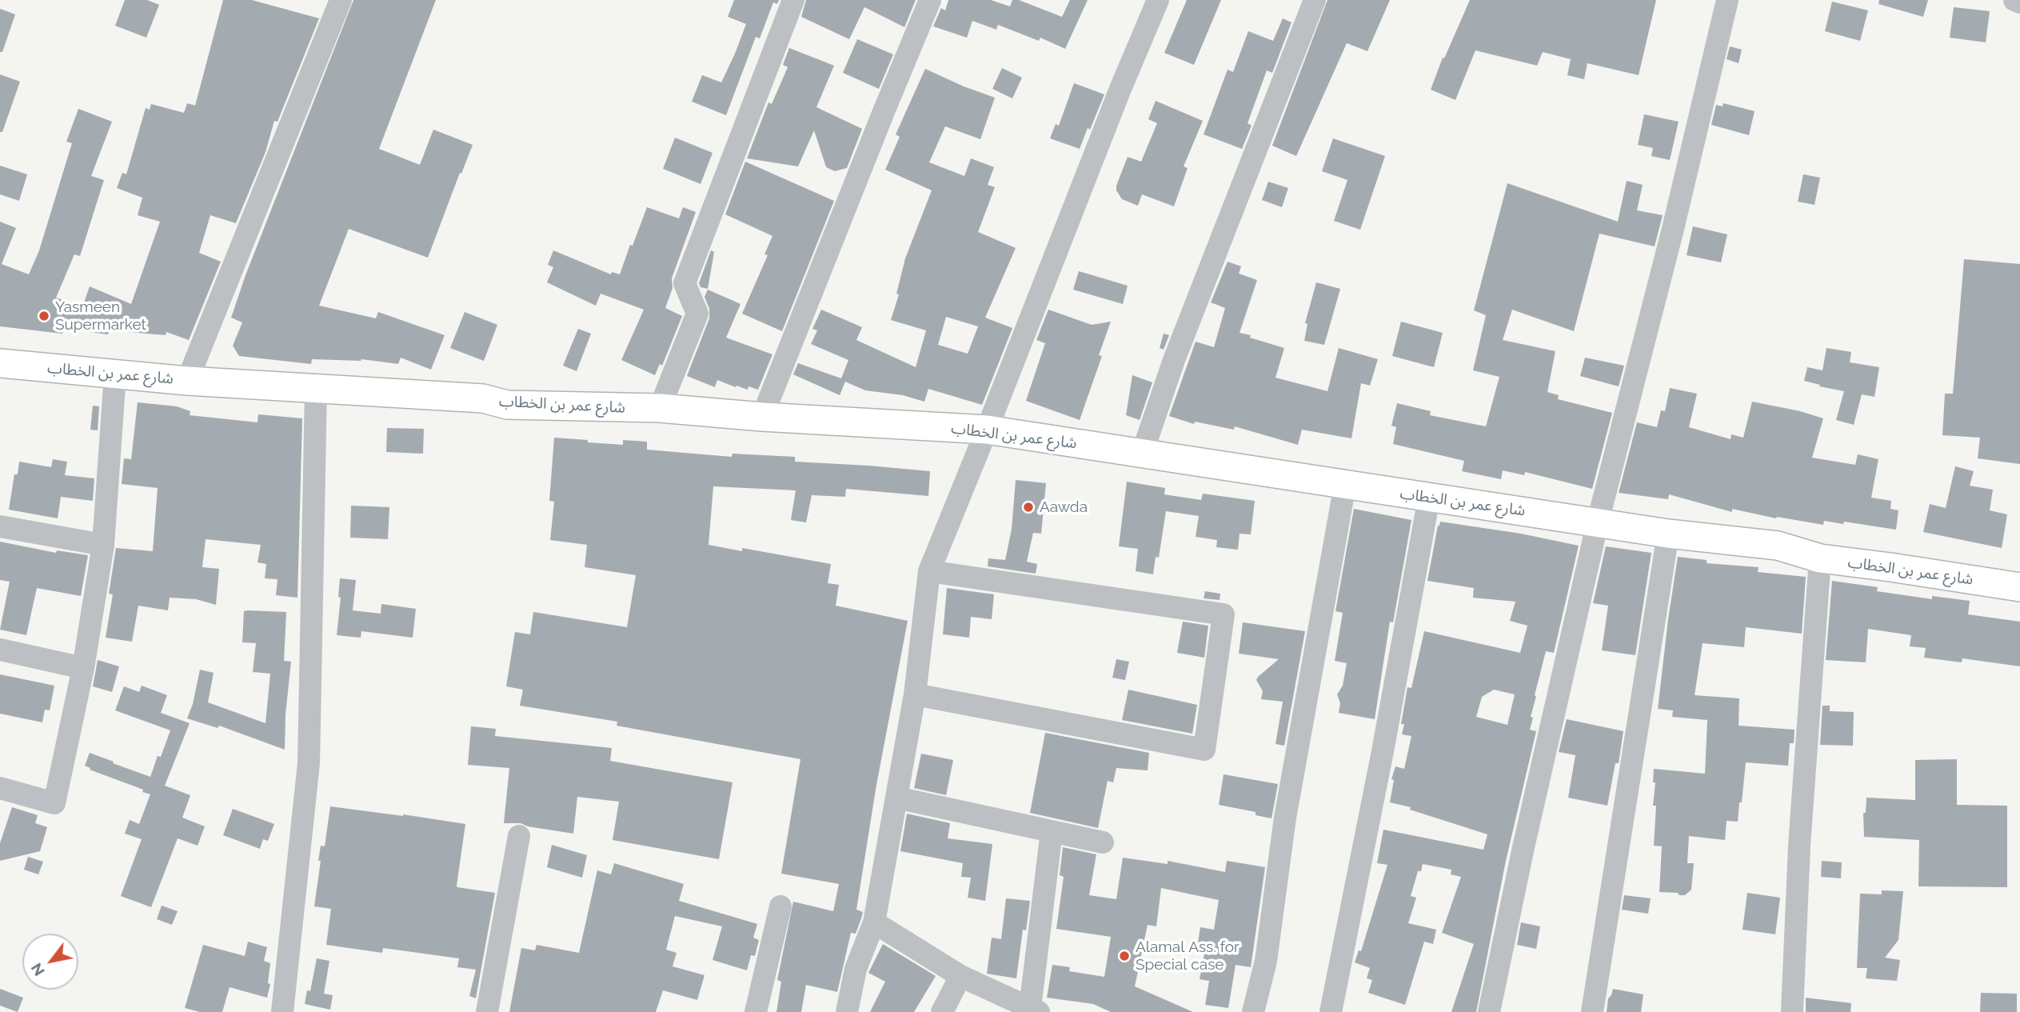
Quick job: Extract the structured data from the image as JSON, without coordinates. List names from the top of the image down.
{
  "streets": {
    "main road": ["شارع عمر بن الخطاب"]
  },
  "places": ["Yasmeen Supermarket", "Aawda", "Alamal Ass. for Special case"],
  "north": "bottom left"
}
